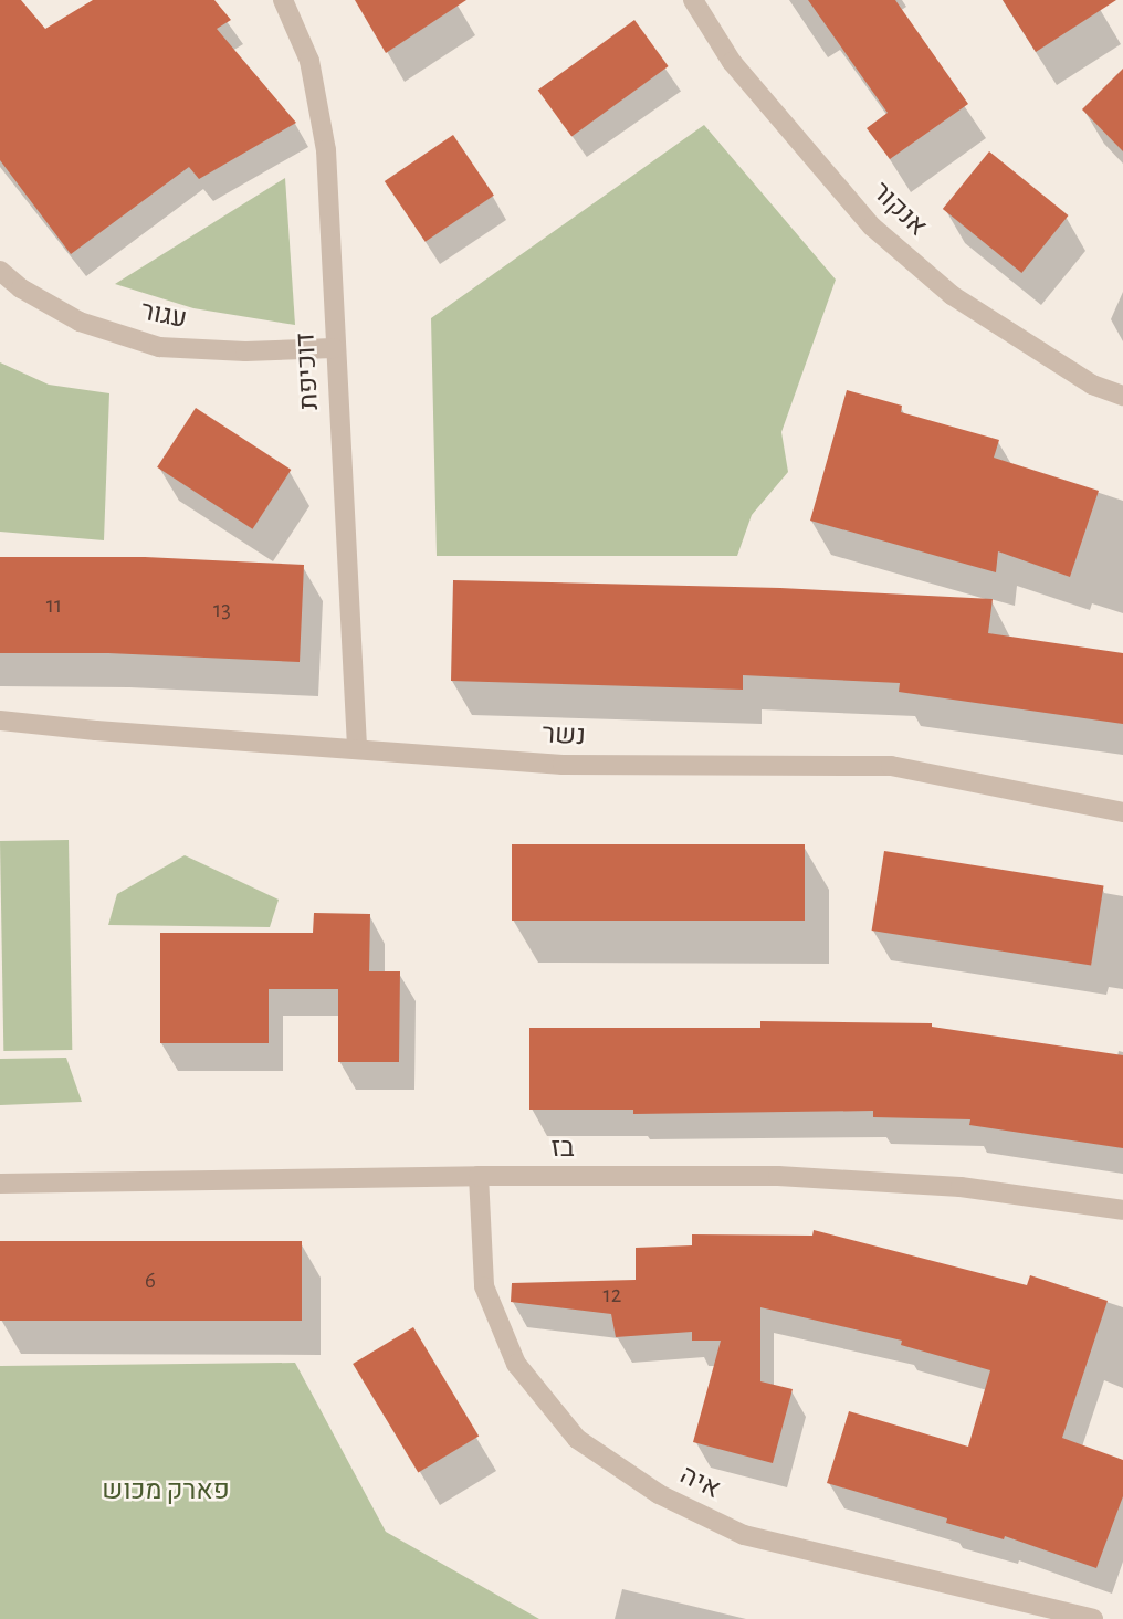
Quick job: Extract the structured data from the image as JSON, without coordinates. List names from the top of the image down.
{
  "streets": {
    "street": [
      "אנקור",
      "עגור",
      "דוכיפת",
      "נשר",
      "בז",
      "איה"
    ]
  },
  "crossings": [
    ["עגור", "דוכיפת"],
    ["דוכיפת", "נשר"],
    ["בז", "איה"]
  ],
  "parks": ["פארק מכוש"],
  "house_numbers": [
    "11",
    "13",
    "6",
    "12"
  ]
}
